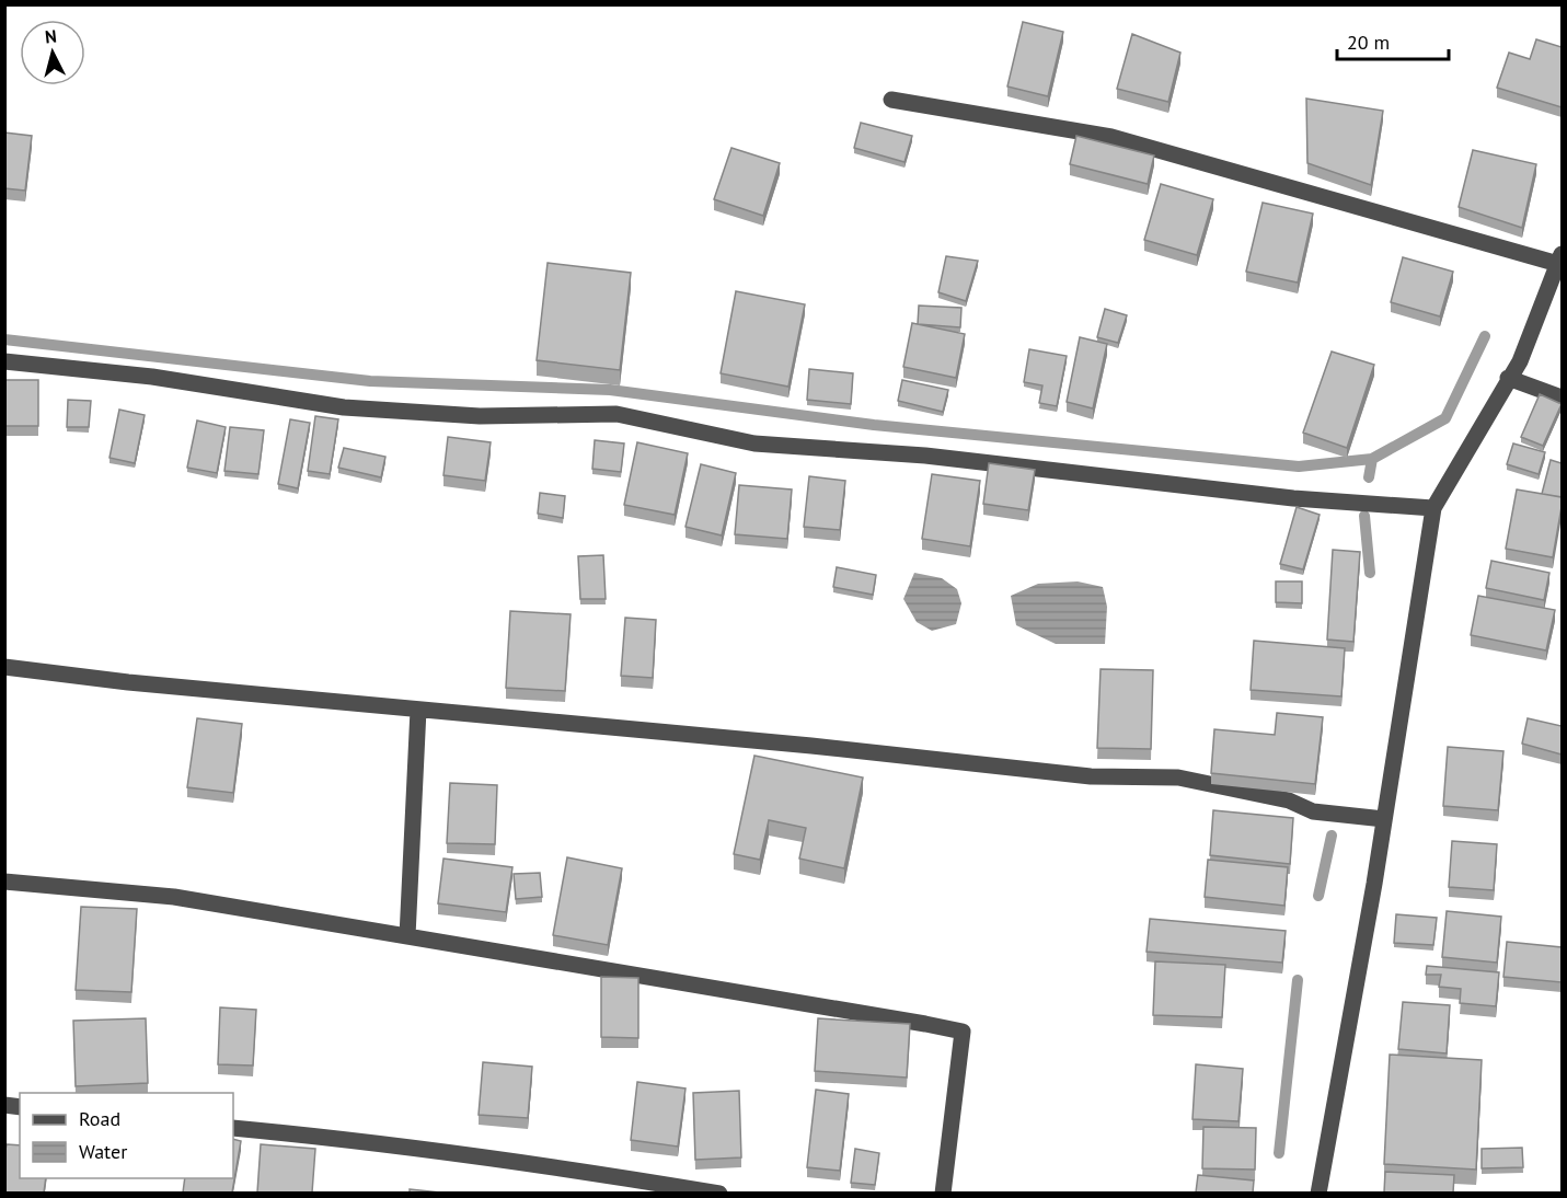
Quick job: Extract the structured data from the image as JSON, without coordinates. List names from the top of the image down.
{
  "legend": ["Road", "Water"],
  "scale_bar": "20 m",
  "north": "top"
}
